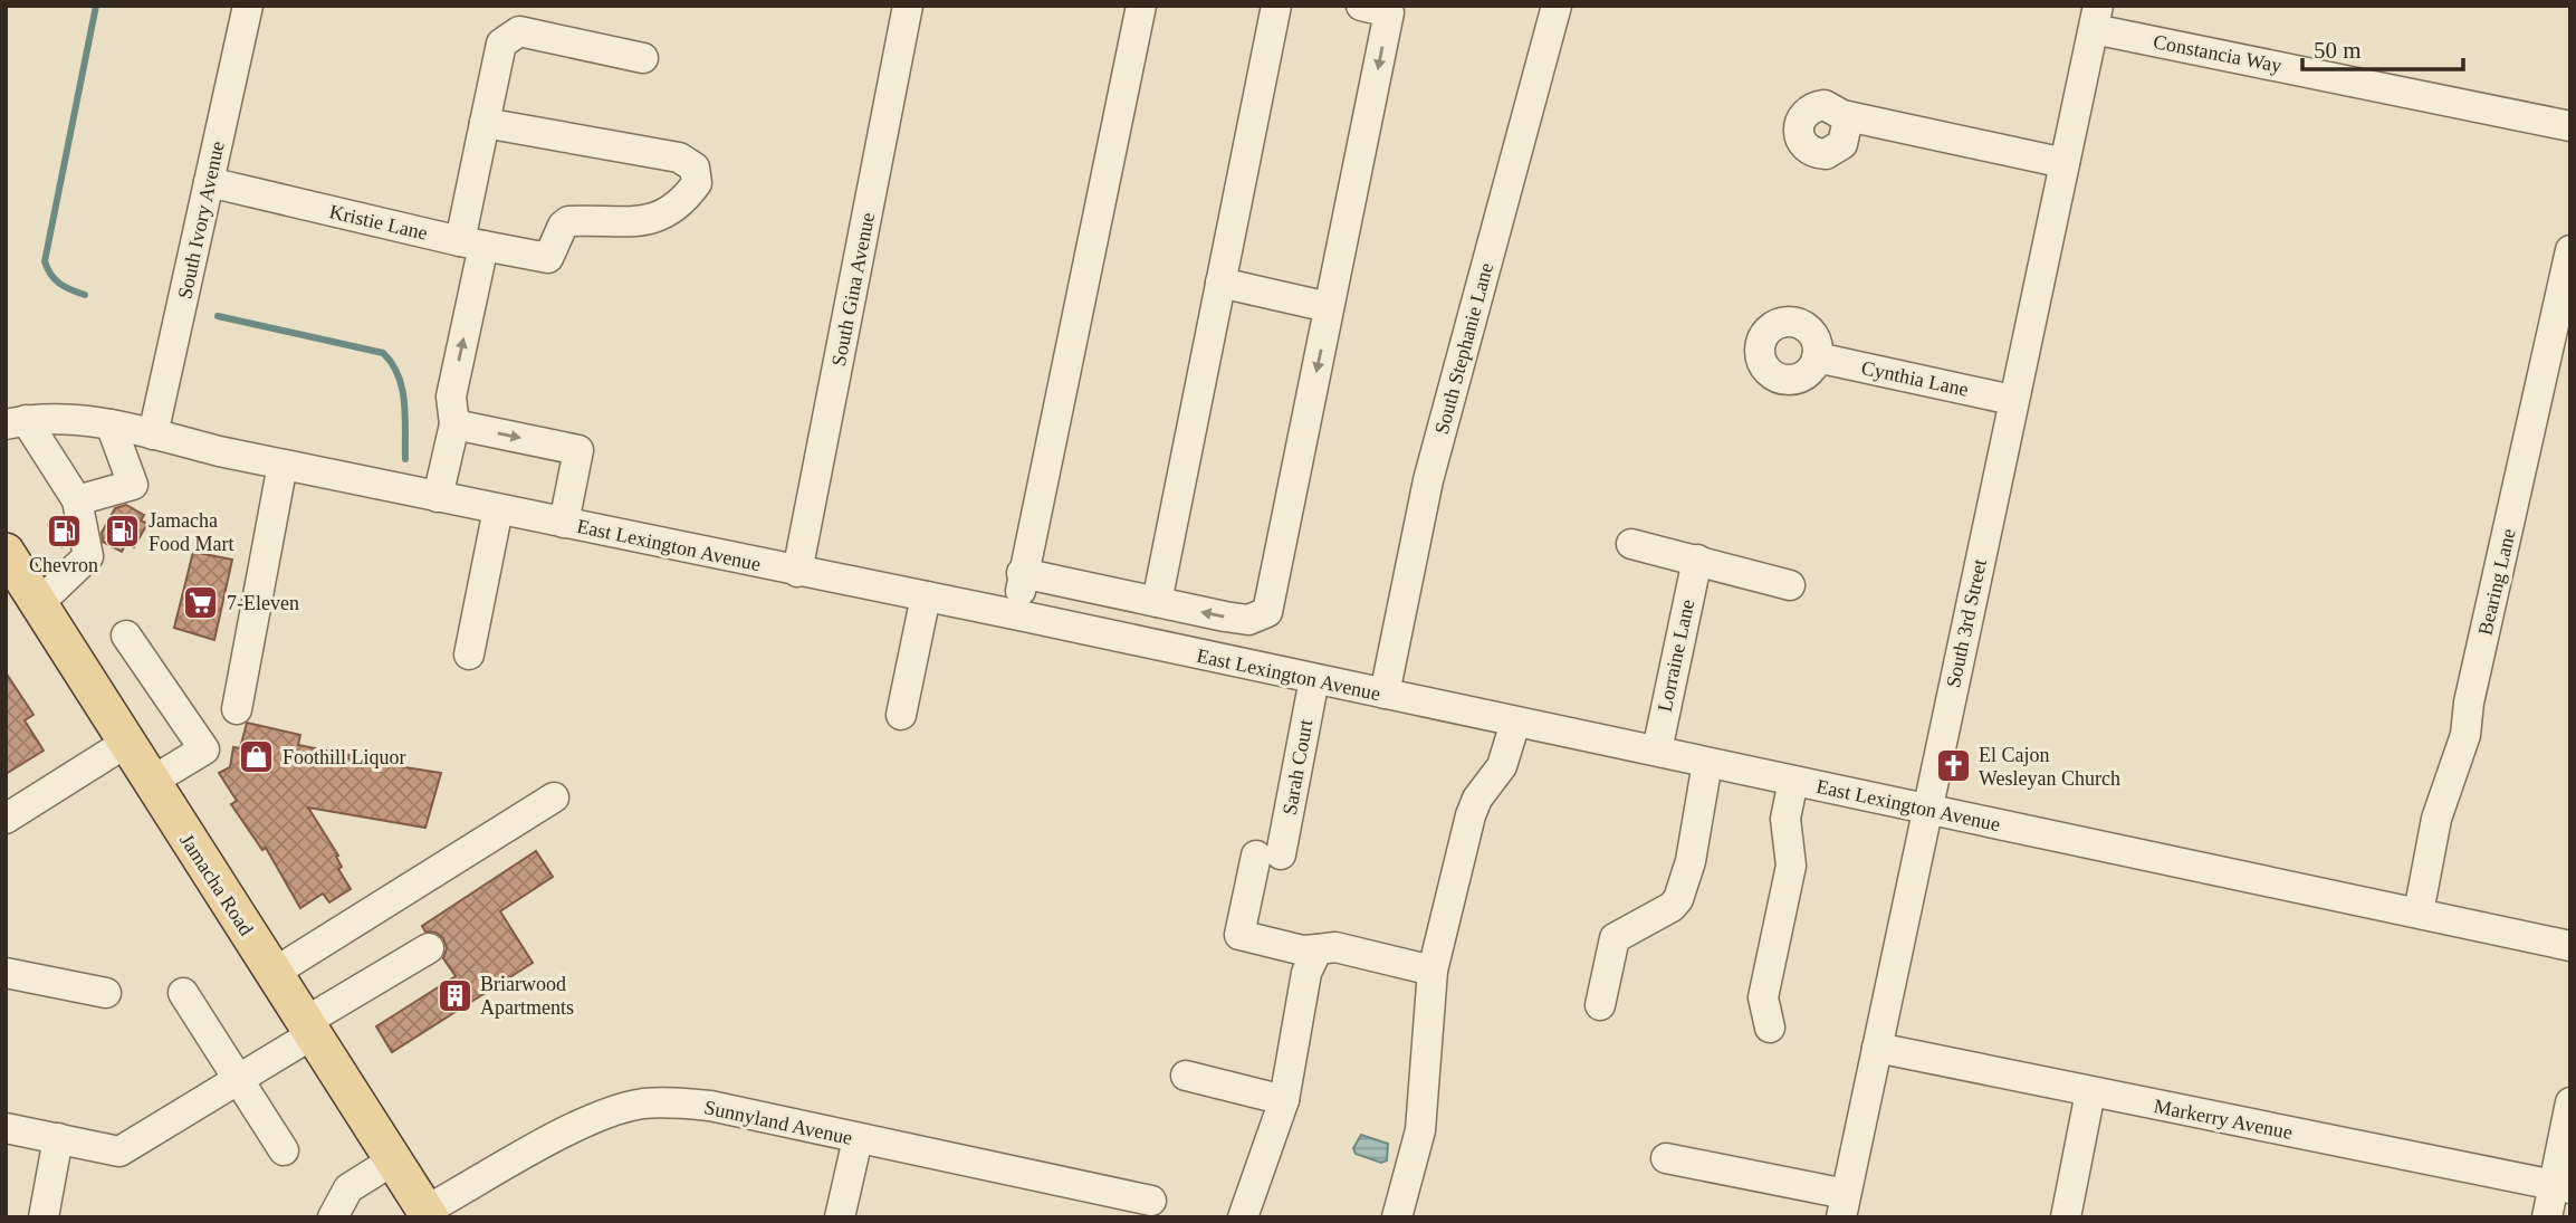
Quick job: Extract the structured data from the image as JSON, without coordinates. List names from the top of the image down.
{
  "streets": {
    "main road": ["Jamacha Road"],
    "street": [
      "Constancia Way",
      "South Ivory Avenue",
      "Kristie Lane",
      "South Gina Avenue",
      "South Stephanie Lane",
      "Cynthia Lane",
      "East Lexington Avenue",
      "Bearing Lane",
      "South 3rd Street",
      "Lorraine Lane",
      "Sarah Court",
      "Markerry Avenue",
      "Sunnyland Avenue"
    ]
  },
  "crossings": [
    ["Constancia Way", "South 3rd Street"],
    ["South Ivory Avenue", "Kristie Lane"],
    ["South Ivory Avenue", "East Lexington Avenue"],
    ["South Gina Avenue", "East Lexington Avenue"],
    ["South Stephanie Lane", "East Lexington Avenue"],
    ["Cynthia Lane", "South 3rd Street"],
    ["East Lexington Avenue", "Bearing Lane"],
    ["East Lexington Avenue", "South 3rd Street"],
    ["East Lexington Avenue", "Lorraine Lane"],
    ["East Lexington Avenue", "Sarah Court"],
    ["South 3rd Street", "Markerry Avenue"],
    ["Jamacha Road", "Sunnyland Avenue"]
  ],
  "places": {
    "fuel station": ["Chevron", "Jamacha Food Mart"],
    "supermarket": ["7-Eleven"],
    "shop": ["Foothill Liquor"],
    "church": ["El Cajon Wesleyan Church"],
    "building": ["Briarwood Apartments"]
  },
  "scale_bar": "50 m"
}
